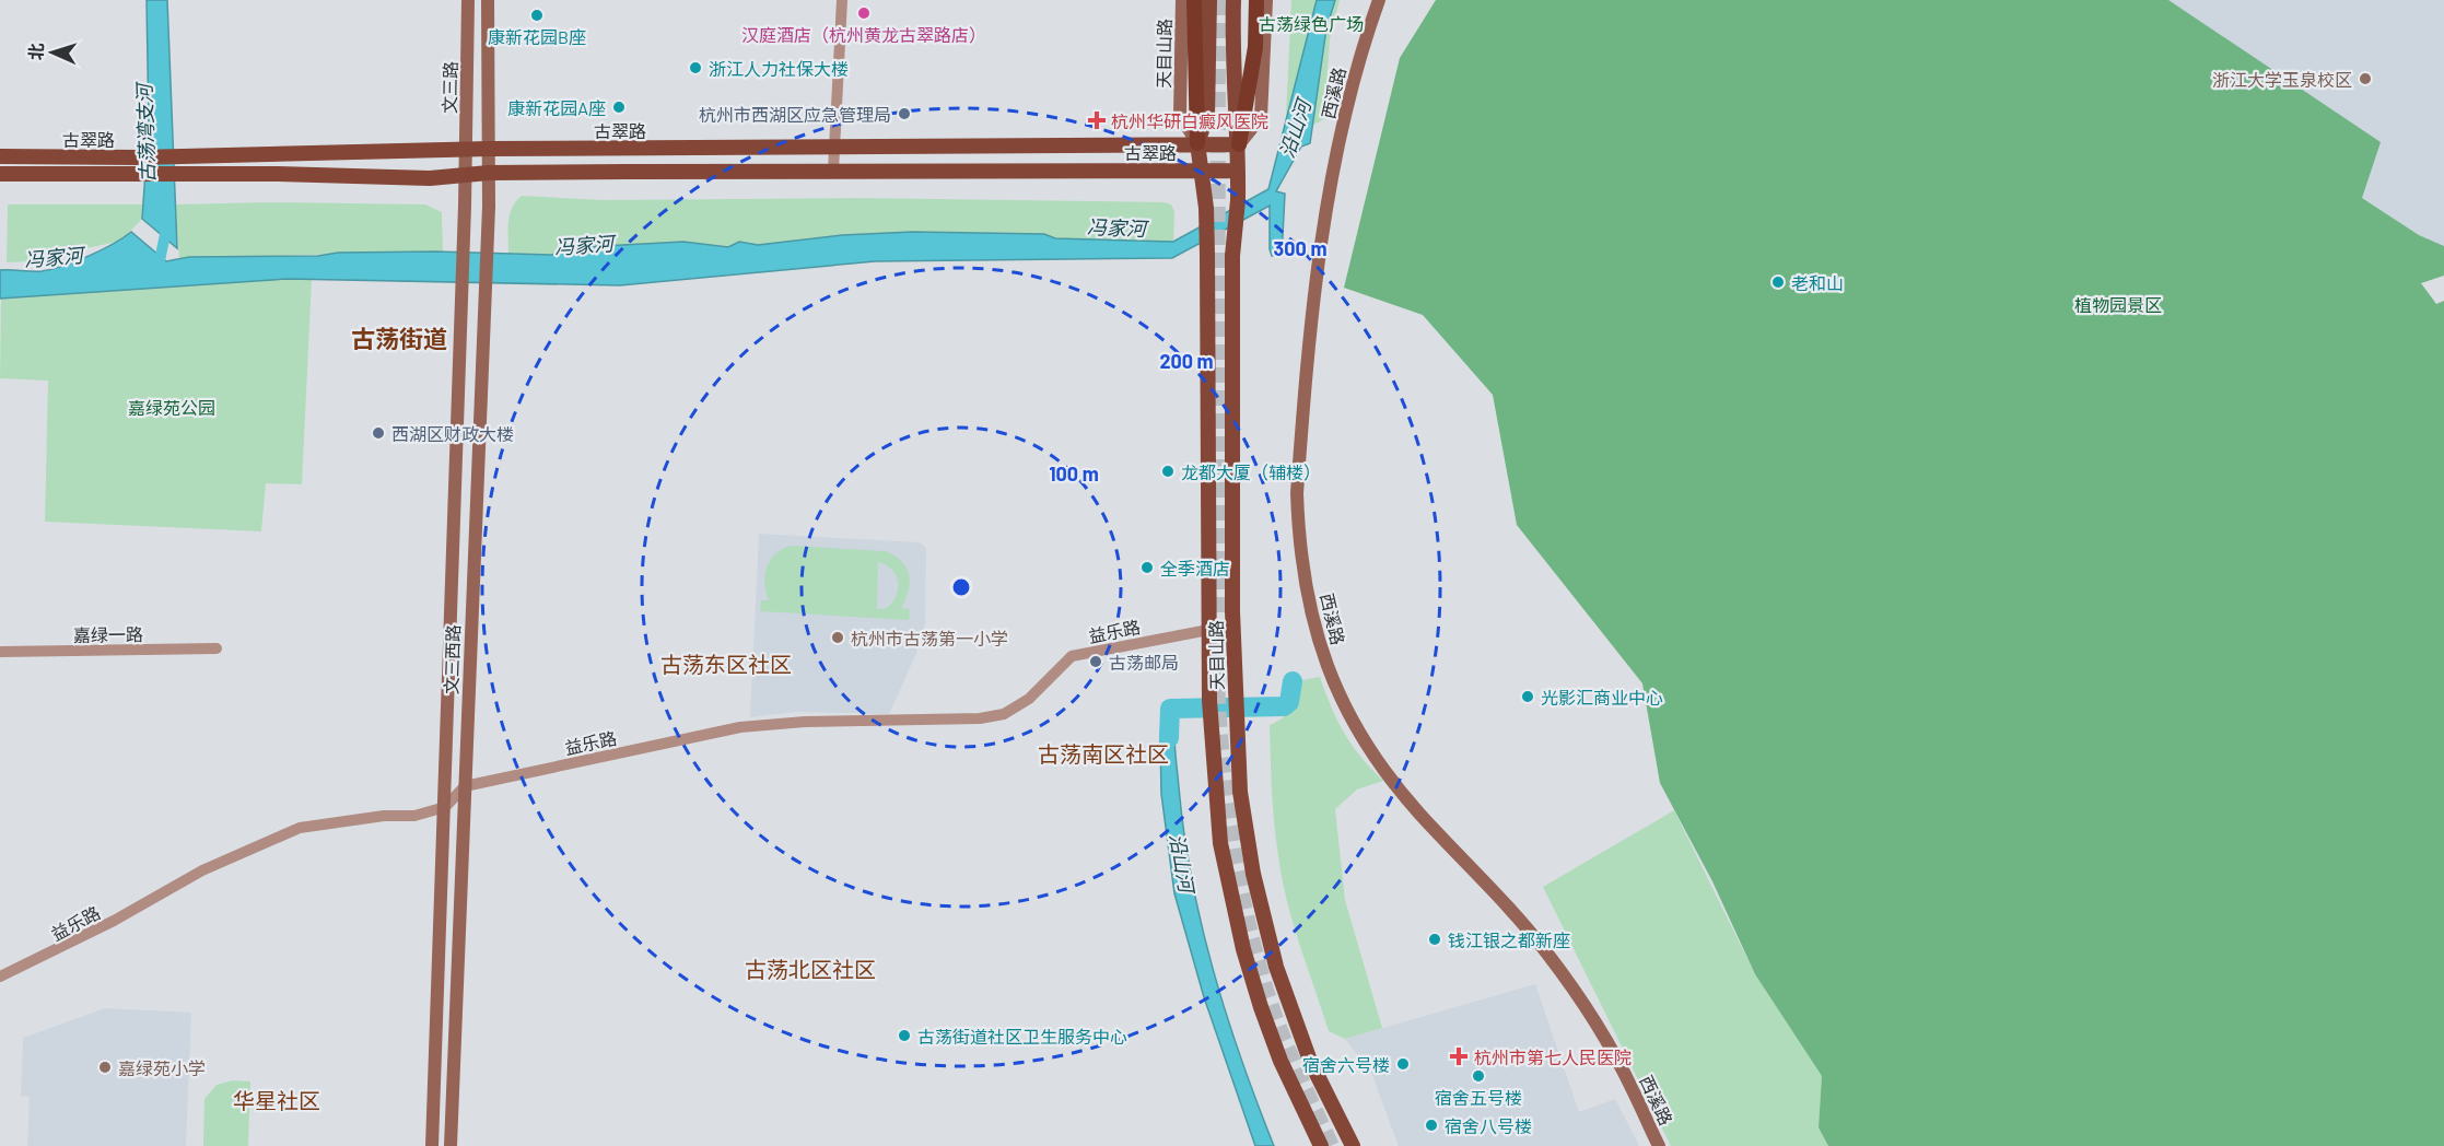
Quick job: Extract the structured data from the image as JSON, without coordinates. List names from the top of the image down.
{
  "streets": {
    "main road": [
      "天目山路",
      "文三路",
      "西溪路",
      "古翠路",
      "文三西路"
    ],
    "street": ["益乐路", "嘉绿一路"]
  },
  "crossings": [
    ["天目山路", "古翠路"],
    ["天目山路", "益乐路"],
    ["文三路", "古翠路"],
    ["文三路", "文三西路"],
    ["古翠路", "文三西路"],
    ["益乐路", "文三西路"]
  ],
  "districts": [
    "古荡街道",
    "古荡东区社区",
    "古荡南区社区",
    "古荡北区社区",
    "华星社区"
  ],
  "water": ["沿山河", "古荡湾支河", "冯家河"],
  "parks": ["古荡绿色广场", "植物园景区", "嘉绿苑公园"],
  "places": {
    "other": [
      "汉庭酒店（杭州黄龙古翠路店）",
      "康新花园B座",
      "浙江人力社保大楼",
      "浙江大学玉泉校区",
      "康新花园A座",
      "杭州市西湖区应急管理局",
      "老和山",
      "西湖区财政大楼",
      "龙都大厦（辅楼）",
      "全季酒店",
      "杭州市古荡第一小学",
      "古荡邮局",
      "光影汇商业中心",
      "钱江银之都新座",
      "古荡街道社区卫生服务中心",
      "宿舍六号楼",
      "嘉绿苑小学",
      "宿舍五号楼",
      "宿舍八号楼"
    ],
    "health": ["杭州华研白癜风医院", "杭州市第七人民医院"]
  },
  "north": "left",
  "rings": ["300 m", "200 m", "100 m"]
}
